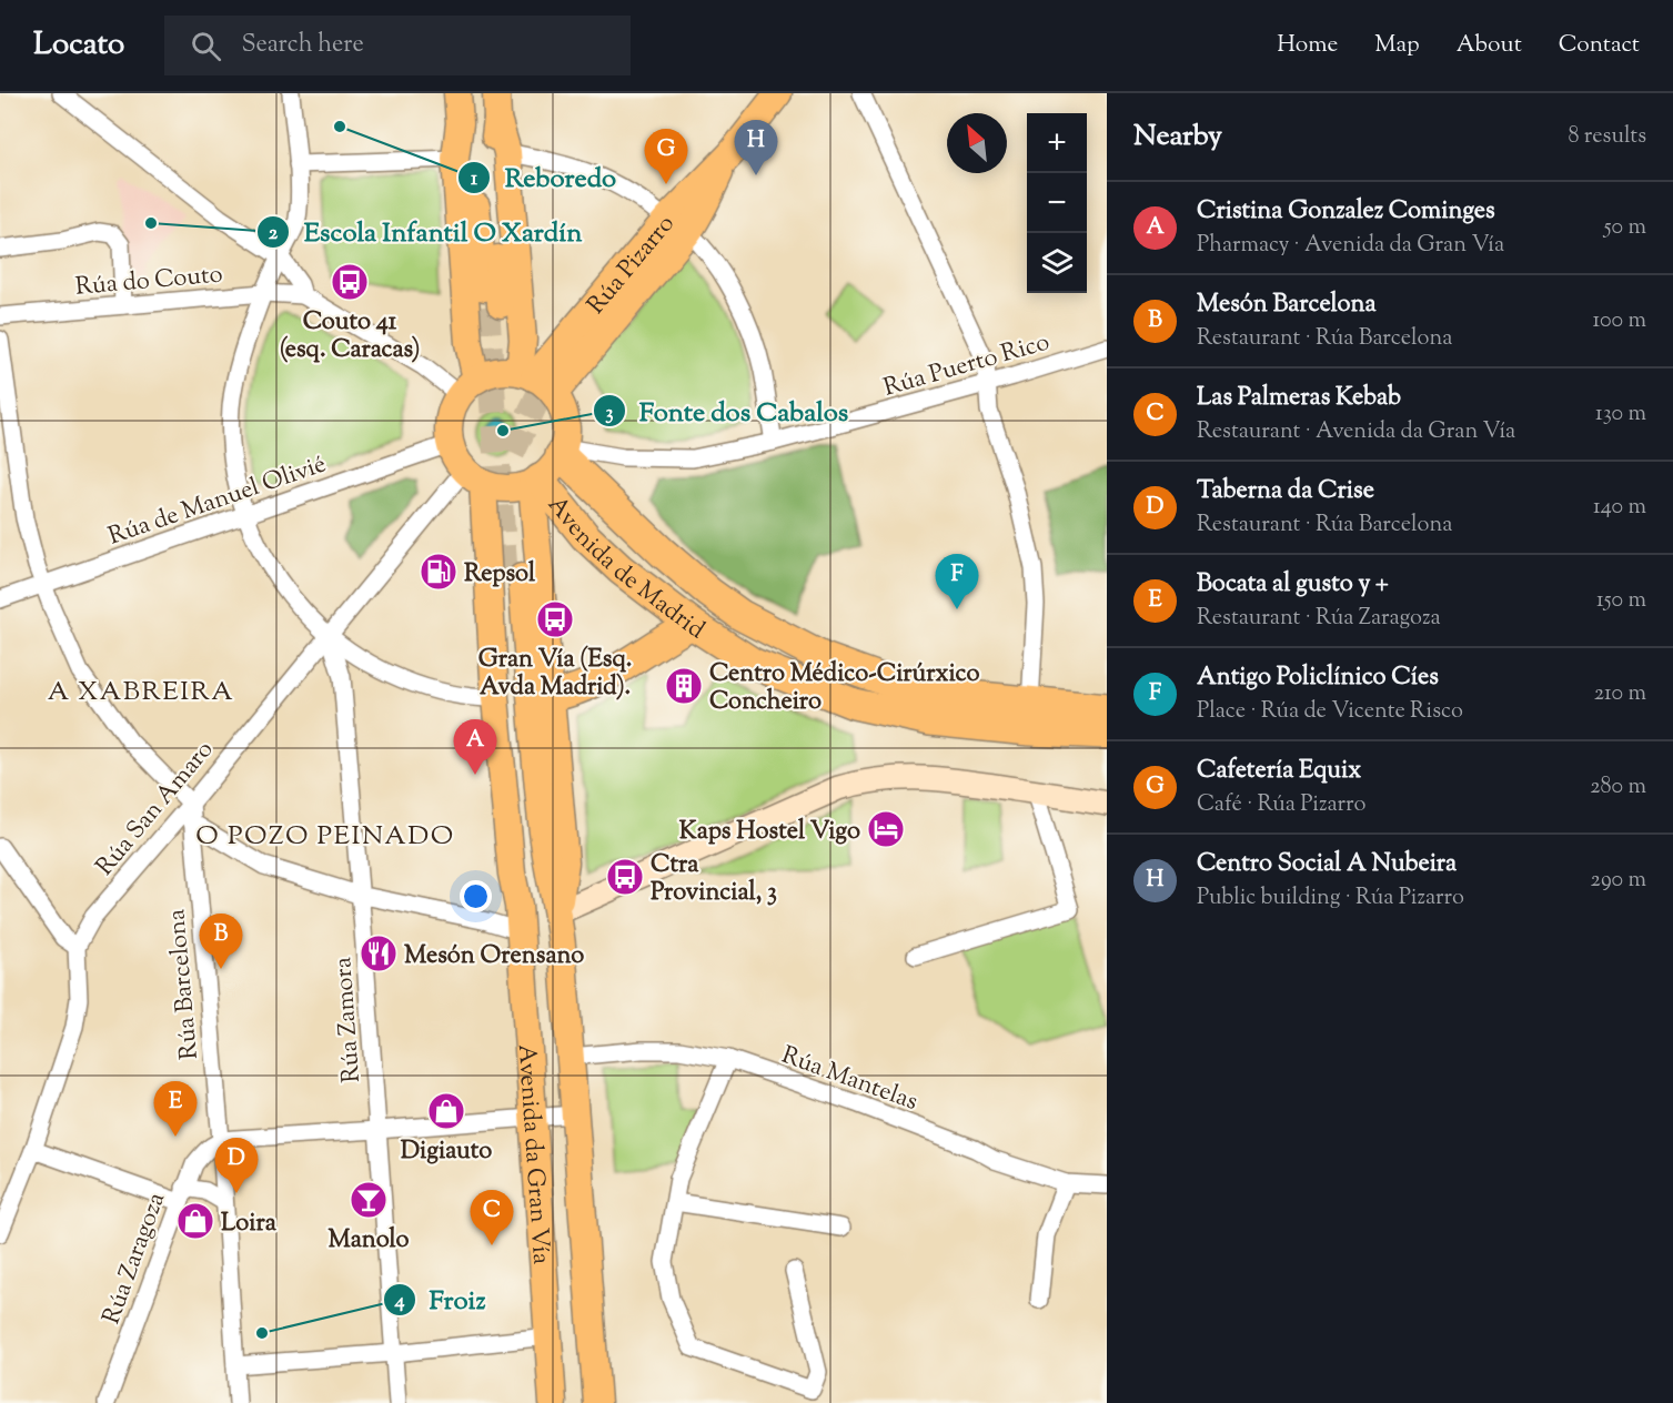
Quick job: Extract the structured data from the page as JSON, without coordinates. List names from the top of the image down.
{
  "streets": {
    "highway": ["Avenida de Madrid"],
    "main road": ["Rúa Pizarro", "Avenida da Gran Vía"],
    "street": [
      "Rúa do Couto",
      "Rúa Puerto Rico",
      "Rúa de Manuel Olivié",
      "Rúa San Amaro",
      "Rúa Barcelona",
      "Rúa Zamora",
      "Rúa Mantelas",
      "Rúa Zaragoza"
    ]
  },
  "crossings": [
    ["Rúa Pizarro", "Rúa Puerto Rico"],
    ["Rúa Pizarro", "Rúa de Manuel Olivié"],
    ["Rúa Pizarro", "Avenida de Madrid"],
    ["Rúa Pizarro", "Rúa San Amaro"],
    ["Rúa Pizarro", "Avenida da Gran Vía"],
    ["Rúa Puerto Rico", "Rúa de Manuel Olivié"],
    ["Rúa Puerto Rico", "Avenida de Madrid"],
    ["Rúa Puerto Rico", "Rúa San Amaro"],
    ["Rúa Puerto Rico", "Avenida da Gran Vía"],
    ["Rúa de Manuel Olivié", "Avenida de Madrid"],
    ["Rúa de Manuel Olivié", "Rúa San Amaro"],
    ["Rúa de Manuel Olivié", "Avenida da Gran Vía"],
    ["Avenida de Madrid", "Rúa San Amaro"],
    ["Avenida de Madrid", "Avenida da Gran Vía"],
    ["Rúa San Amaro", "Rúa Barcelona"],
    ["Rúa San Amaro", "Rúa Zamora"],
    ["Rúa San Amaro", "Avenida da Gran Vía"],
    ["Rúa Barcelona", "Rúa Zaragoza"],
    ["Rúa Mantelas", "Avenida da Gran Vía"]
  ],
  "districts": ["A XABREIRA", "O POZO PEINADO"],
  "places": {
    "other": [
      "Reboredo",
      "Escola Infantil O Xardín",
      "Fonte dos Cabalos",
      "Froiz"
    ],
    "bus stop": ["Couto 41 (esq. Caracas)", "Gran Vía (Esq. Avda Madrid).", "Ctra Provincial, 3"],
    "fuel station": ["Repsol"],
    "building": ["Centro Médico-Cirúrxico Concheiro"],
    "hotel": ["Kaps Hostel Vigo"],
    "restaurant": ["Mesón Orensano"],
    "shop": ["Digiauto", "Loira"],
    "bar": ["Manolo"]
  },
  "north": "top left",
  "page": {
    "header": "Locato",
    "search": "Search here",
    "nav": [
      "Home",
      "Map",
      "About",
      "Contact"
    ],
    "heading": ["Nearby", "8 results"],
    "map_buttons": ["+", "−"],
    "pins": [
      "H",
      "G",
      "F",
      "A",
      "B",
      "E",
      "D",
      "C"
    ],
    "list": [
      {
        "mark": "A",
        "name": "Cristina Gonzalez Cominges",
        "note": "Pharmacy · Avenida da Gran Vía",
        "value": "50 m"
      },
      {
        "mark": "B",
        "name": "Mesón Barcelona",
        "note": "Restaurant · Rúa Barcelona",
        "value": "100 m"
      },
      {
        "mark": "C",
        "name": "Las Palmeras Kebab",
        "note": "Restaurant · Avenida da Gran Vía",
        "value": "130 m"
      },
      {
        "mark": "D",
        "name": "Taberna da Crise",
        "note": "Restaurant · Rúa Barcelona",
        "value": "140 m"
      },
      {
        "mark": "E",
        "name": "Bocata al gusto y +",
        "note": "Restaurant · Rúa Zaragoza",
        "value": "150 m"
      },
      {
        "mark": "F",
        "name": "Antigo Policlínico Cíes",
        "note": "Place · Rúa de Vicente Risco",
        "value": "210 m"
      },
      {
        "mark": "G",
        "name": "Cafetería Equix",
        "note": "Café · Rúa Pizarro",
        "value": "280 m"
      },
      {
        "mark": "H",
        "name": "Centro Social A Nubeira",
        "note": "Public building · Rúa Pizarro",
        "value": "290 m"
      }
    ]
  }
}
